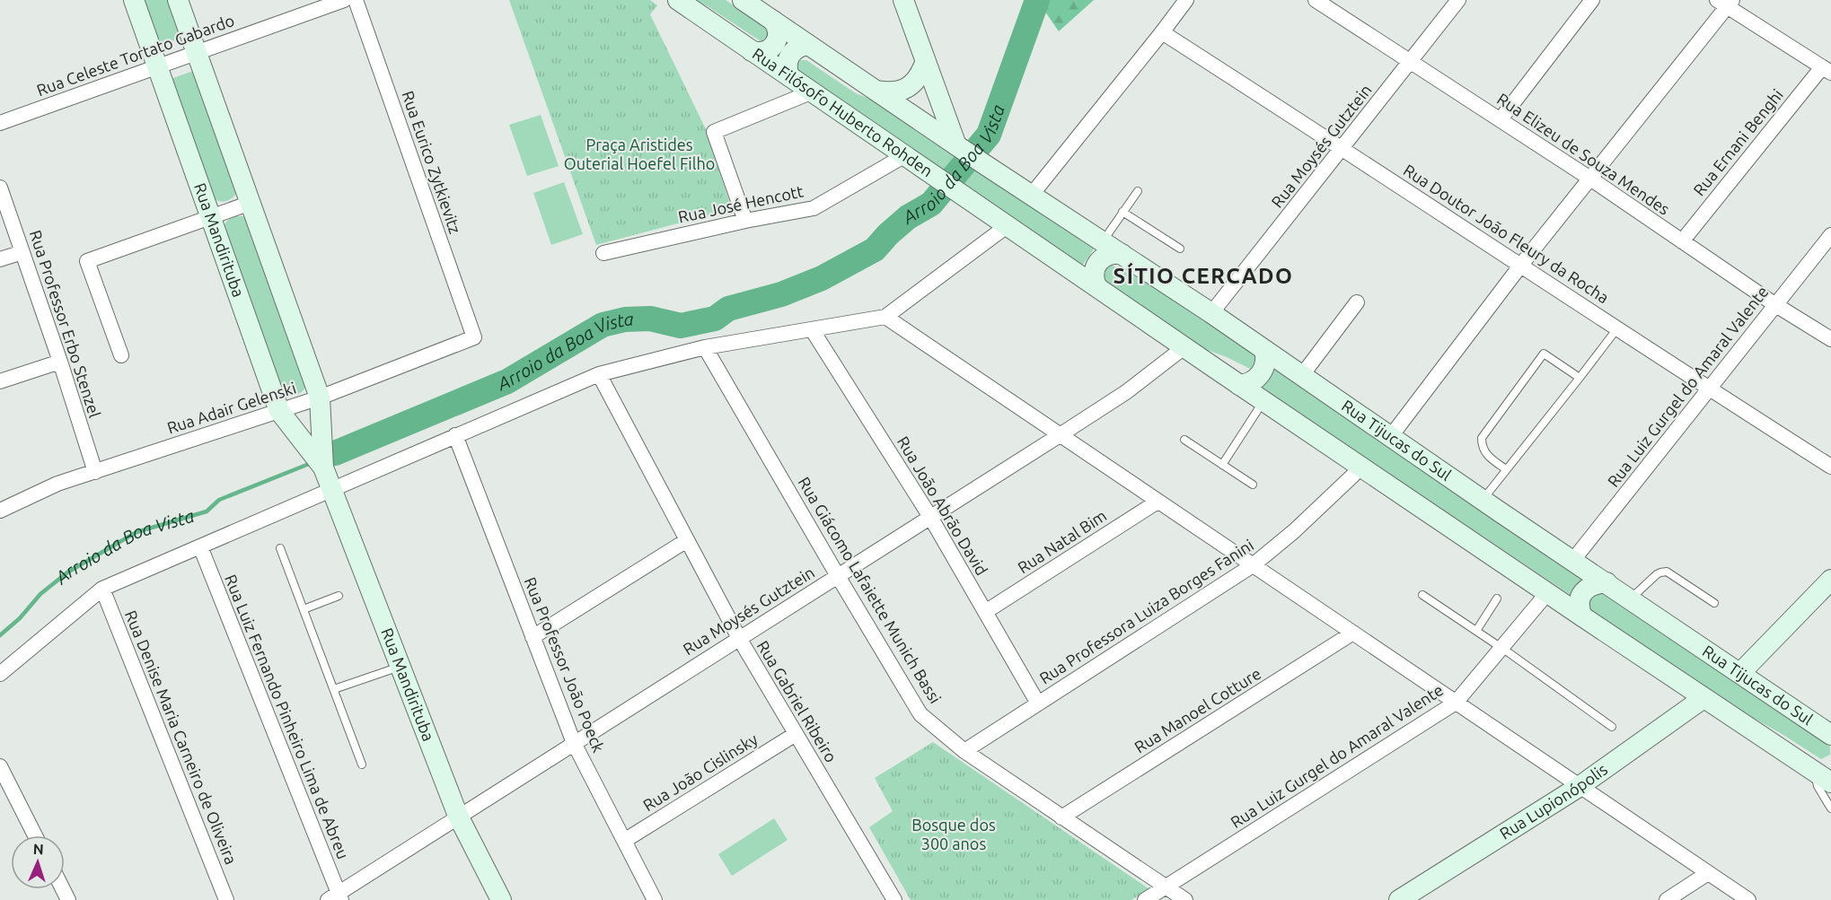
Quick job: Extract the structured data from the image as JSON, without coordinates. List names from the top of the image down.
{
  "streets": {
    "main road": [
      "Rua Filósofo Huberto Rohden",
      "Rua Mandirituba",
      "Rua Tijucas do Sul",
      "Rua Lupionópolis"
    ],
    "street": [
      "Rua Celeste Tortato Gabardo",
      "Rua Ernani Benghi",
      "Rua Moysés Gutztein",
      "Rua Elizeu de Souza Mendes",
      "Rua Eurico Zytkievitz",
      "Rua José Hencott",
      "Rua Doutor João Fleury da Rocha",
      "Rua Professor Erbo Stenzel",
      "Rua Luiz Gurgel do Amaral Valente",
      "Rua Adair Gelenski",
      "Rua João Abrão David",
      "Rua Natal Bim",
      "Rua Giácomo Lafaiette Munich Bassi",
      "Rua Professora Luiza Borges Fanini",
      "Rua Professor João Poeck",
      "Rua Gabriel Ribeiro",
      "Rua Manoel Cotture",
      "Rua Luiz Fernando Pinheiro Lima de Abreu",
      "Rua Denise Maria Carneiro de Oliveira",
      "Rua João Cislinsky"
    ]
  },
  "crossings": [
    ["Rua Celeste Tortato Gabardo", "Rua Mandirituba"],
    ["Rua Filósofo Huberto Rohden", "Rua José Hencott"],
    ["Rua Ernani Benghi", "Rua Elizeu de Souza Mendes"],
    ["Rua Moysés Gutztein", "Rua Elizeu de Souza Mendes"],
    ["Rua Moysés Gutztein", "Rua Doutor João Fleury da Rocha"],
    ["Rua Moysés Gutztein", "Rua Mandirituba"],
    ["Rua Moysés Gutztein", "Rua Tijucas do Sul"],
    ["Rua Moysés Gutztein", "Rua João Abrão David"],
    ["Rua Moysés Gutztein", "Rua Giácomo Lafaiette Munich Bassi"],
    ["Rua Moysés Gutztein", "Rua Professor João Poeck"],
    ["Rua Moysés Gutztein", "Rua Gabriel Ribeiro"],
    ["Rua Moysés Gutztein", "Rua Luiz Fernando Pinheiro Lima de Abreu"],
    ["Rua Elizeu de Souza Mendes", "Rua Luiz Gurgel do Amaral Valente"],
    ["Rua Eurico Zytkievitz", "Rua Adair Gelenski"],
    ["Rua Doutor João Fleury da Rocha", "Rua Luiz Gurgel do Amaral Valente"],
    ["Rua Mandirituba", "Rua Adair Gelenski"],
    ["Rua Professor Erbo Stenzel", "Rua Adair Gelenski"],
    ["Rua Luiz Gurgel do Amaral Valente", "Rua Tijucas do Sul"],
    ["Rua Luiz Gurgel do Amaral Valente", "Rua Giácomo Lafaiette Munich Bassi"],
    ["Rua João Abrão David", "Rua Natal Bim"],
    ["Rua João Abrão David", "Rua Professora Luiza Borges Fanini"],
    ["Rua Giácomo Lafaiette Munich Bassi", "Rua Professora Luiza Borges Fanini"],
    ["Rua Giácomo Lafaiette Munich Bassi", "Rua Manoel Cotture"],
    ["Rua Professor João Poeck", "Rua João Cislinsky"],
    ["Rua Gabriel Ribeiro", "Rua João Cislinsky"]
  ],
  "districts": ["SÍTIO CERCADO"],
  "water": ["Arroio da Boa Vista"],
  "parks": ["Praça Aristides Outerial Hoefel Filho", "Bosque dos 300 anos"],
  "north": "top"
}
